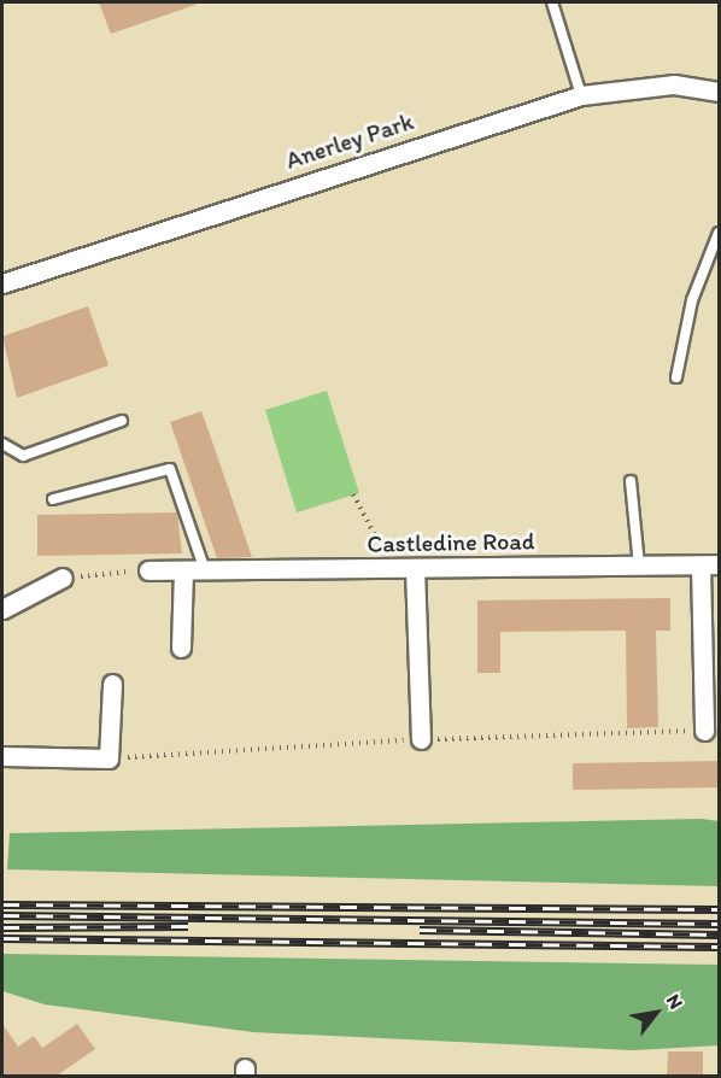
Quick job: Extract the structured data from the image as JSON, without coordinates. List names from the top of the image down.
{
  "streets": {
    "street": ["Anerley Park", "Castledine Road"]
  },
  "north": "top right"
}
